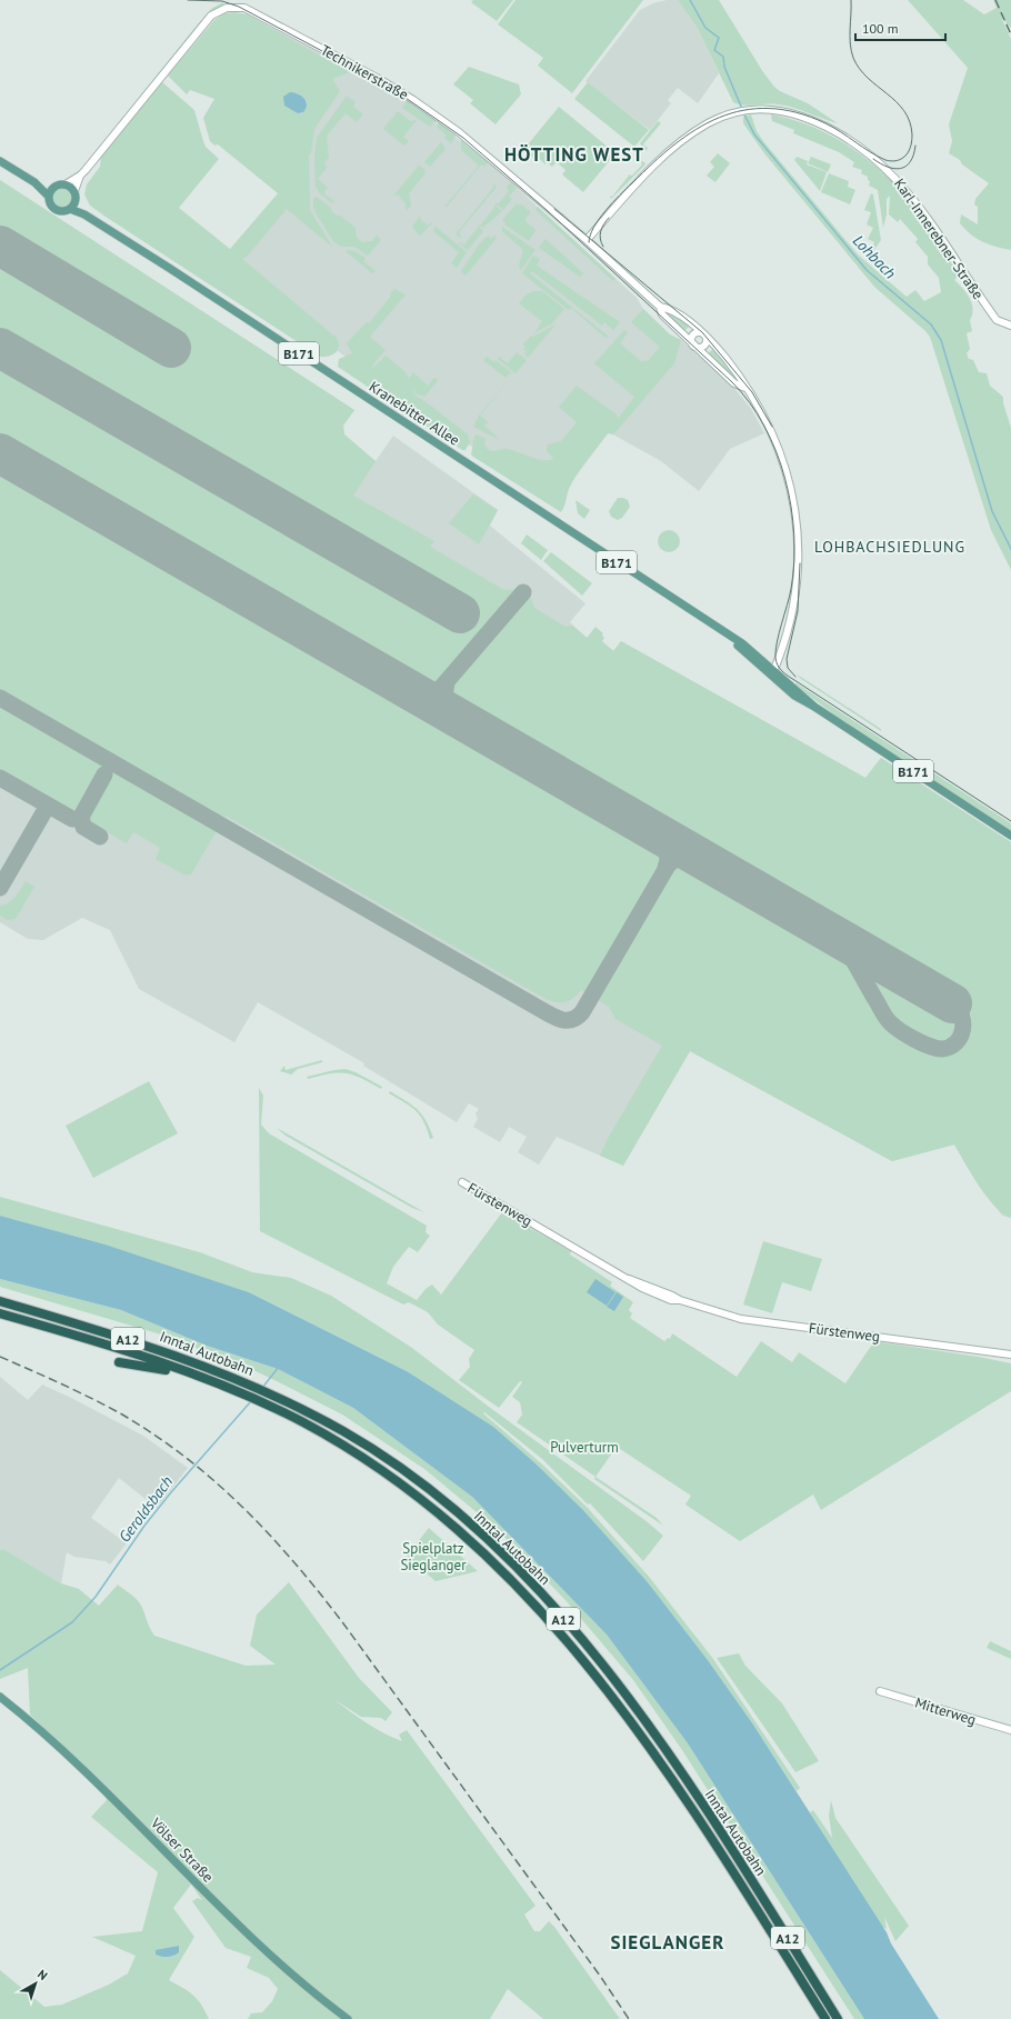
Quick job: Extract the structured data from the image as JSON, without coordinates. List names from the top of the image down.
{
  "streets": {
    "highway": ["A12", "Inntal Autobahn"],
    "main road": ["B171", "Kranebitter Allee", "Völser Straße"],
    "street": [
      "Technikerstraße",
      "Karl-Innerebner-Straße",
      "Fürstenweg",
      "Mitterweg"
    ]
  },
  "crossings": [
    ["Technikerstraße", "Karl-Innerebner-Straße"],
    ["Technikerstraße", "B171"],
    ["Technikerstraße", "Kranebitter Allee"],
    ["B171", "Kranebitter Allee"]
  ],
  "districts": ["HÖTTING WEST", "LOHBACHSIEDLUNG", "SIEGLANGER"],
  "water": ["Lohbach", "Geroldsbach"],
  "parks": ["Pulverturm", "Spielplatz Sieglanger"],
  "scale_bar": "100 m",
  "north": "top right"
}
